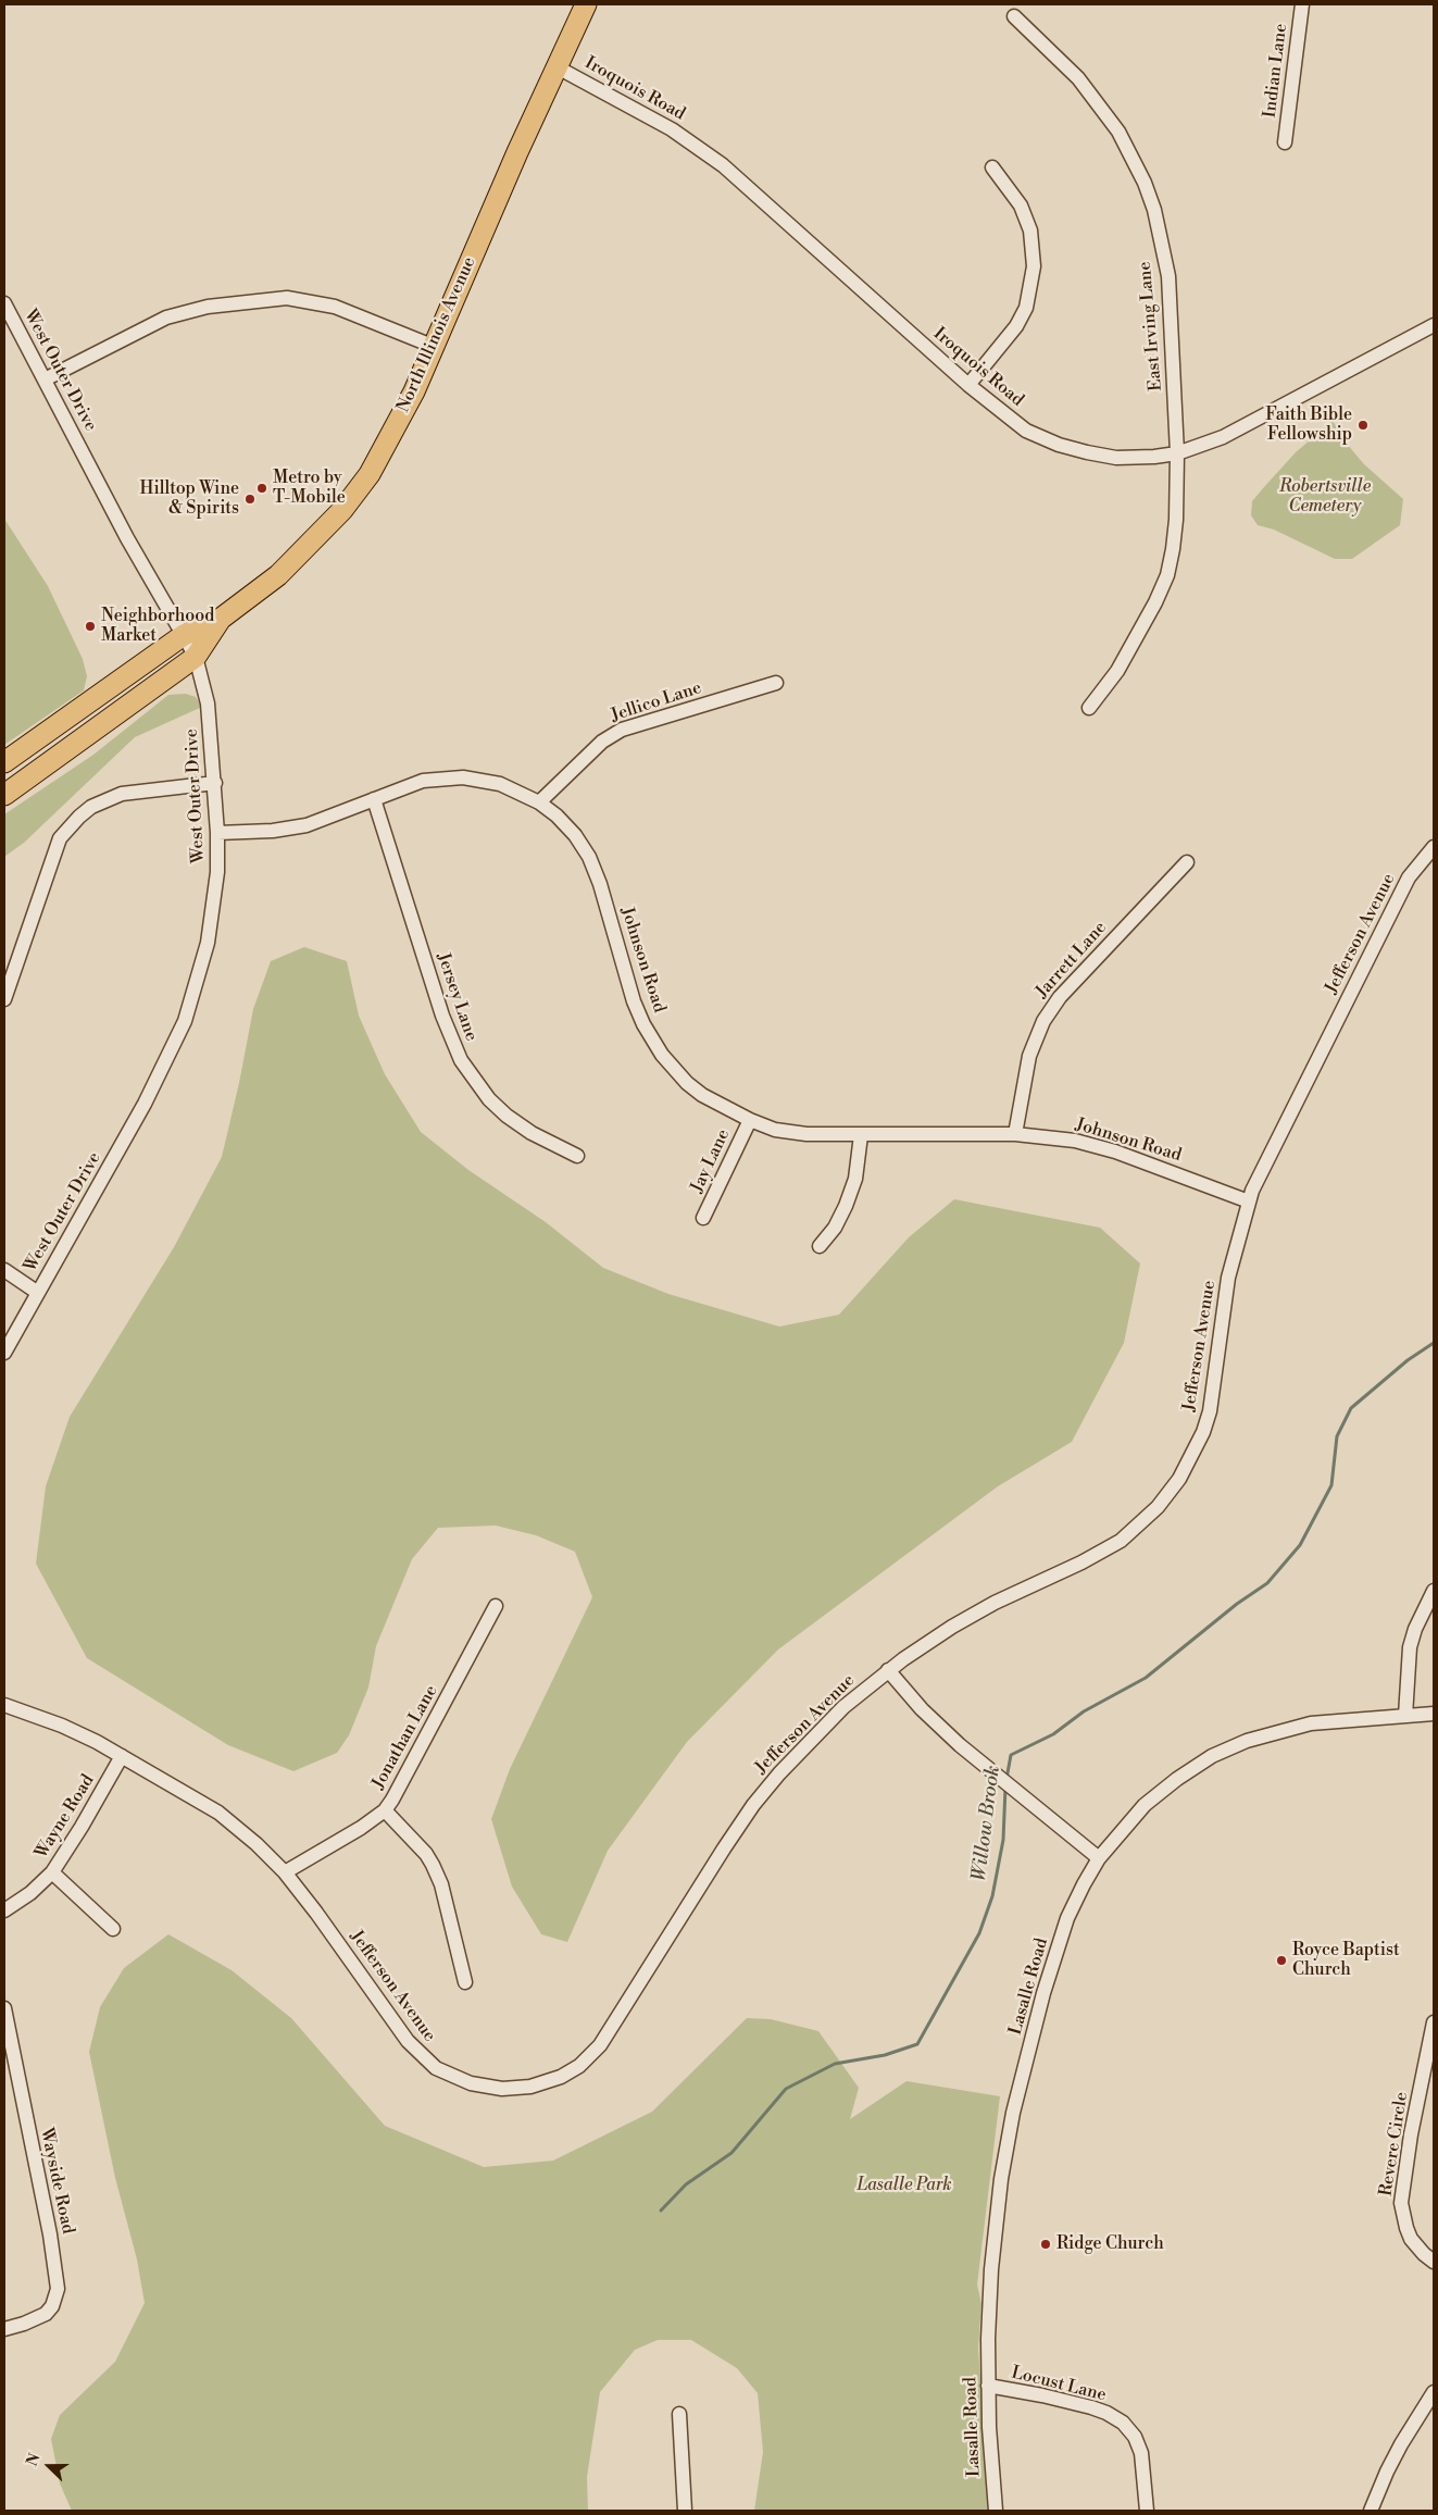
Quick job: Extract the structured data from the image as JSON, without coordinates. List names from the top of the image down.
{
  "streets": {
    "highway": ["North Illinois Avenue"],
    "street": [
      "Indian Lane",
      "Iroquois Road",
      "East Irving Lane",
      "West Outer Drive",
      "Jellico Lane",
      "Jefferson Avenue",
      "Johnson Road",
      "Jarrett Lane",
      "Jersey Lane",
      "Jay Lane",
      "Jonathan Lane",
      "Wayne Road",
      "Lasalle Road",
      "Revere Circle",
      "Wayside Road",
      "Locust Lane"
    ]
  },
  "crossings": [
    ["Iroquois Road", "East Irving Lane"],
    ["Iroquois Road", "North Illinois Avenue"],
    ["West Outer Drive", "Johnson Road"],
    ["Jellico Lane", "Johnson Road"],
    ["Jefferson Avenue", "Johnson Road"],
    ["Jefferson Avenue", "Jonathan Lane"],
    ["Jefferson Avenue", "Wayne Road"],
    ["Johnson Road", "Jarrett Lane"],
    ["Johnson Road", "Jersey Lane"],
    ["Johnson Road", "Jay Lane"],
    ["Lasalle Road", "Locust Lane"]
  ],
  "water": ["Willow Brook"],
  "parks": ["Robertsville Cemetery", "Lasalle Park"],
  "places": [
    "Faith Bible Fellowship",
    "Metro by T-Mobile",
    "Hilltop Wine & Spirits",
    "Neighborhood Market",
    "Royce Baptist Church",
    "Ridge Church"
  ],
  "north": "left"
}
